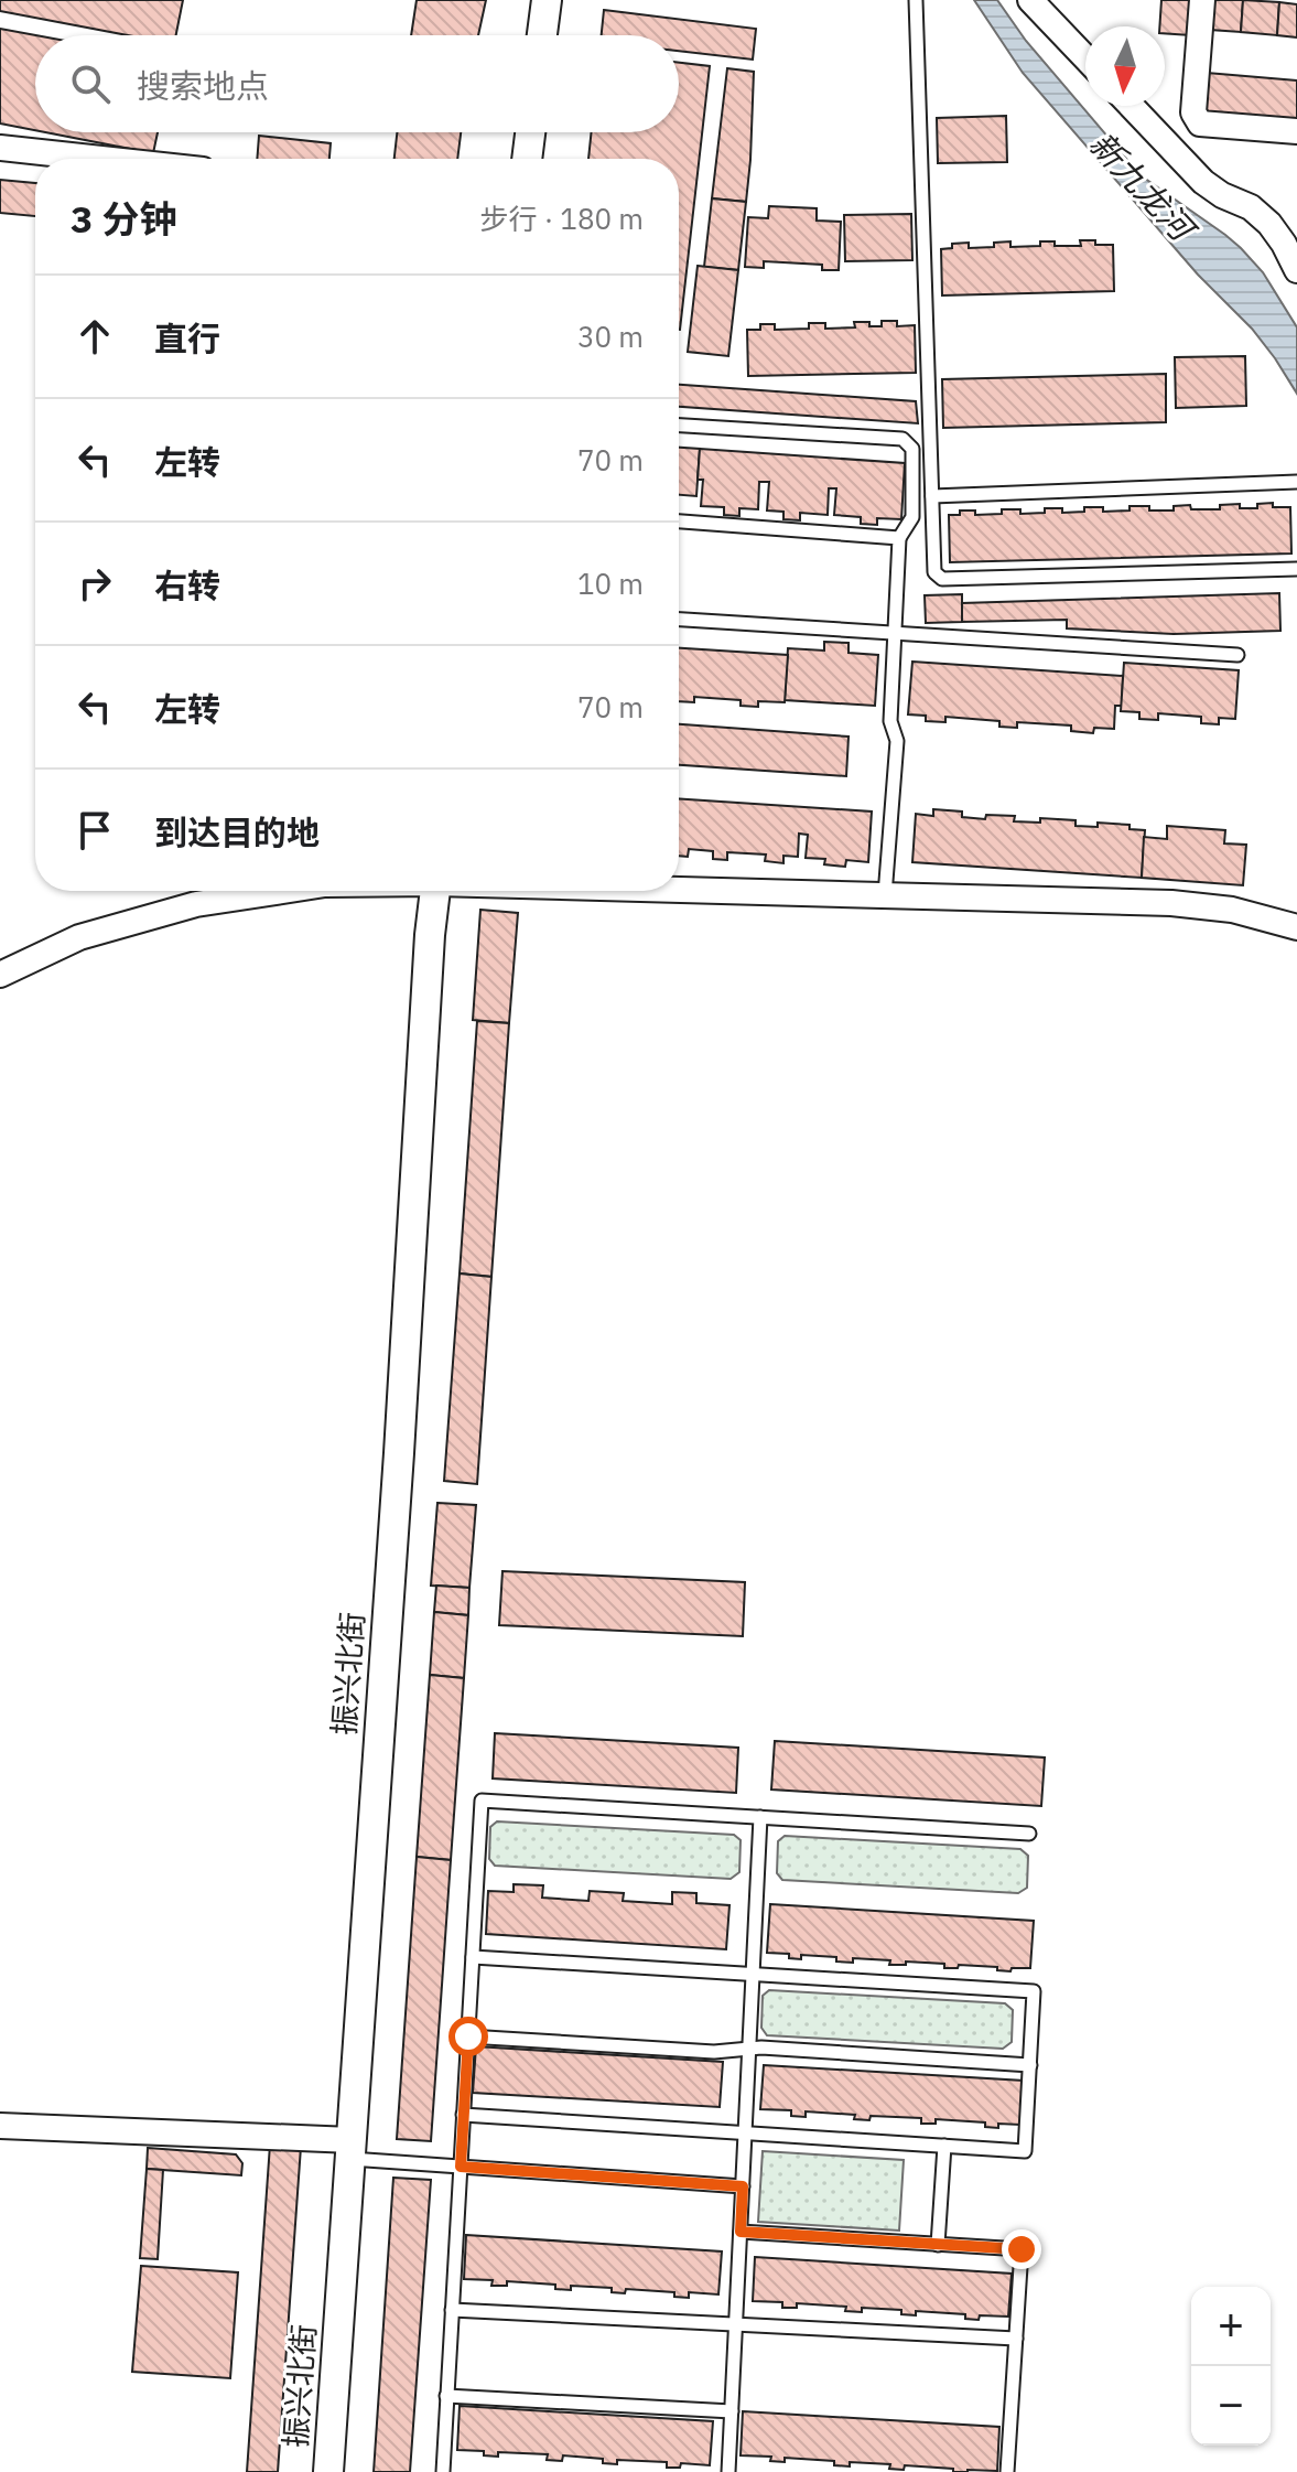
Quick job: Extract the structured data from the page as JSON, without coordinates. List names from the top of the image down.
{
  "streets": {
    "street": ["振兴北街"]
  },
  "water": ["新九龙河"],
  "north": "bottom",
  "page": {
    "search": "搜索地点",
    "heading": ["3 分钟", "步行 · 180 m"],
    "list": [
      ["直行", "30 m"],
      ["左转", "70 m"],
      ["右转", "10 m"],
      ["左转", "70 m"],
      "到达目的地"
    ],
    "map_buttons": ["+", "−"]
  }
}
